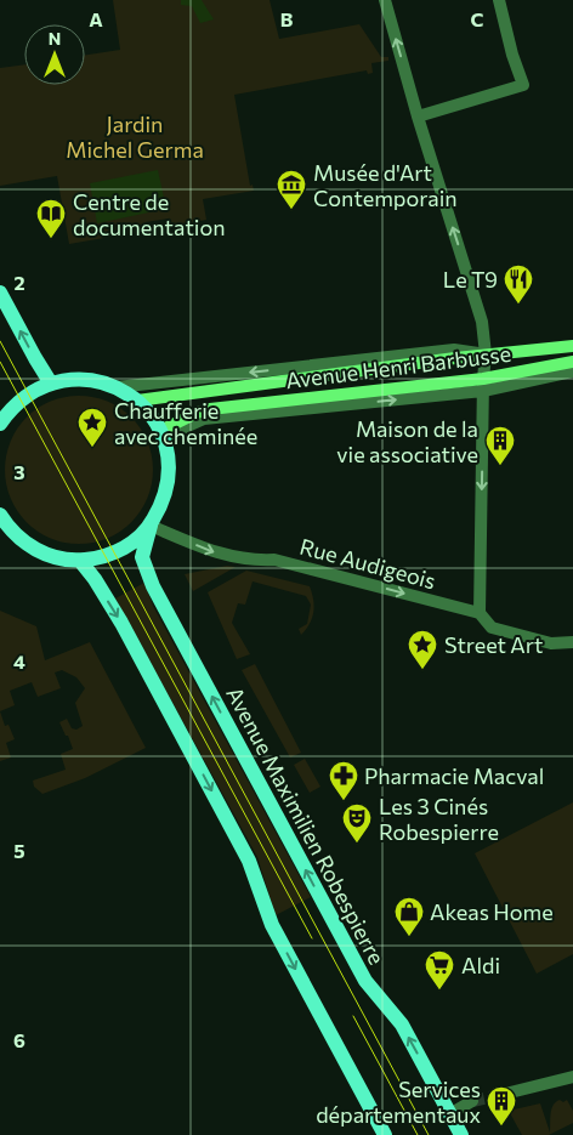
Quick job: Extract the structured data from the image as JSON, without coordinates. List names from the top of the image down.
{
  "streets": {
    "main road": ["Avenue Henri Barbusse", "Avenue Maximilien Robespierre"],
    "street": ["Rue Audigeois"]
  },
  "crossings": [
    ["Rue Audigeois", "Avenue Maximilien Robespierre"]
  ],
  "one_way": ["Rue Audigeois"],
  "parks": ["Jardin Michel Germa"],
  "places": {
    "museum": ["Musée d'Art Contemporain"],
    "library": ["Centre de documentation"],
    "restaurant": ["Le T9"],
    "place": ["Chaufferie avec cheminée", "Street Art"],
    "building": ["Maison de la vie associative", "Services départementaux"],
    "pharmacy": ["Pharmacie Macval"],
    "theatre": ["Les 3 Cinés Robespierre"],
    "shop": ["Akeas Home"],
    "supermarket": ["Aldi"]
  },
  "north": "top",
  "grid": {
    "columns": ["A", "B", "C"],
    "rows": [
      "2",
      "3",
      "4",
      "5",
      "6"
    ]
  }
}
